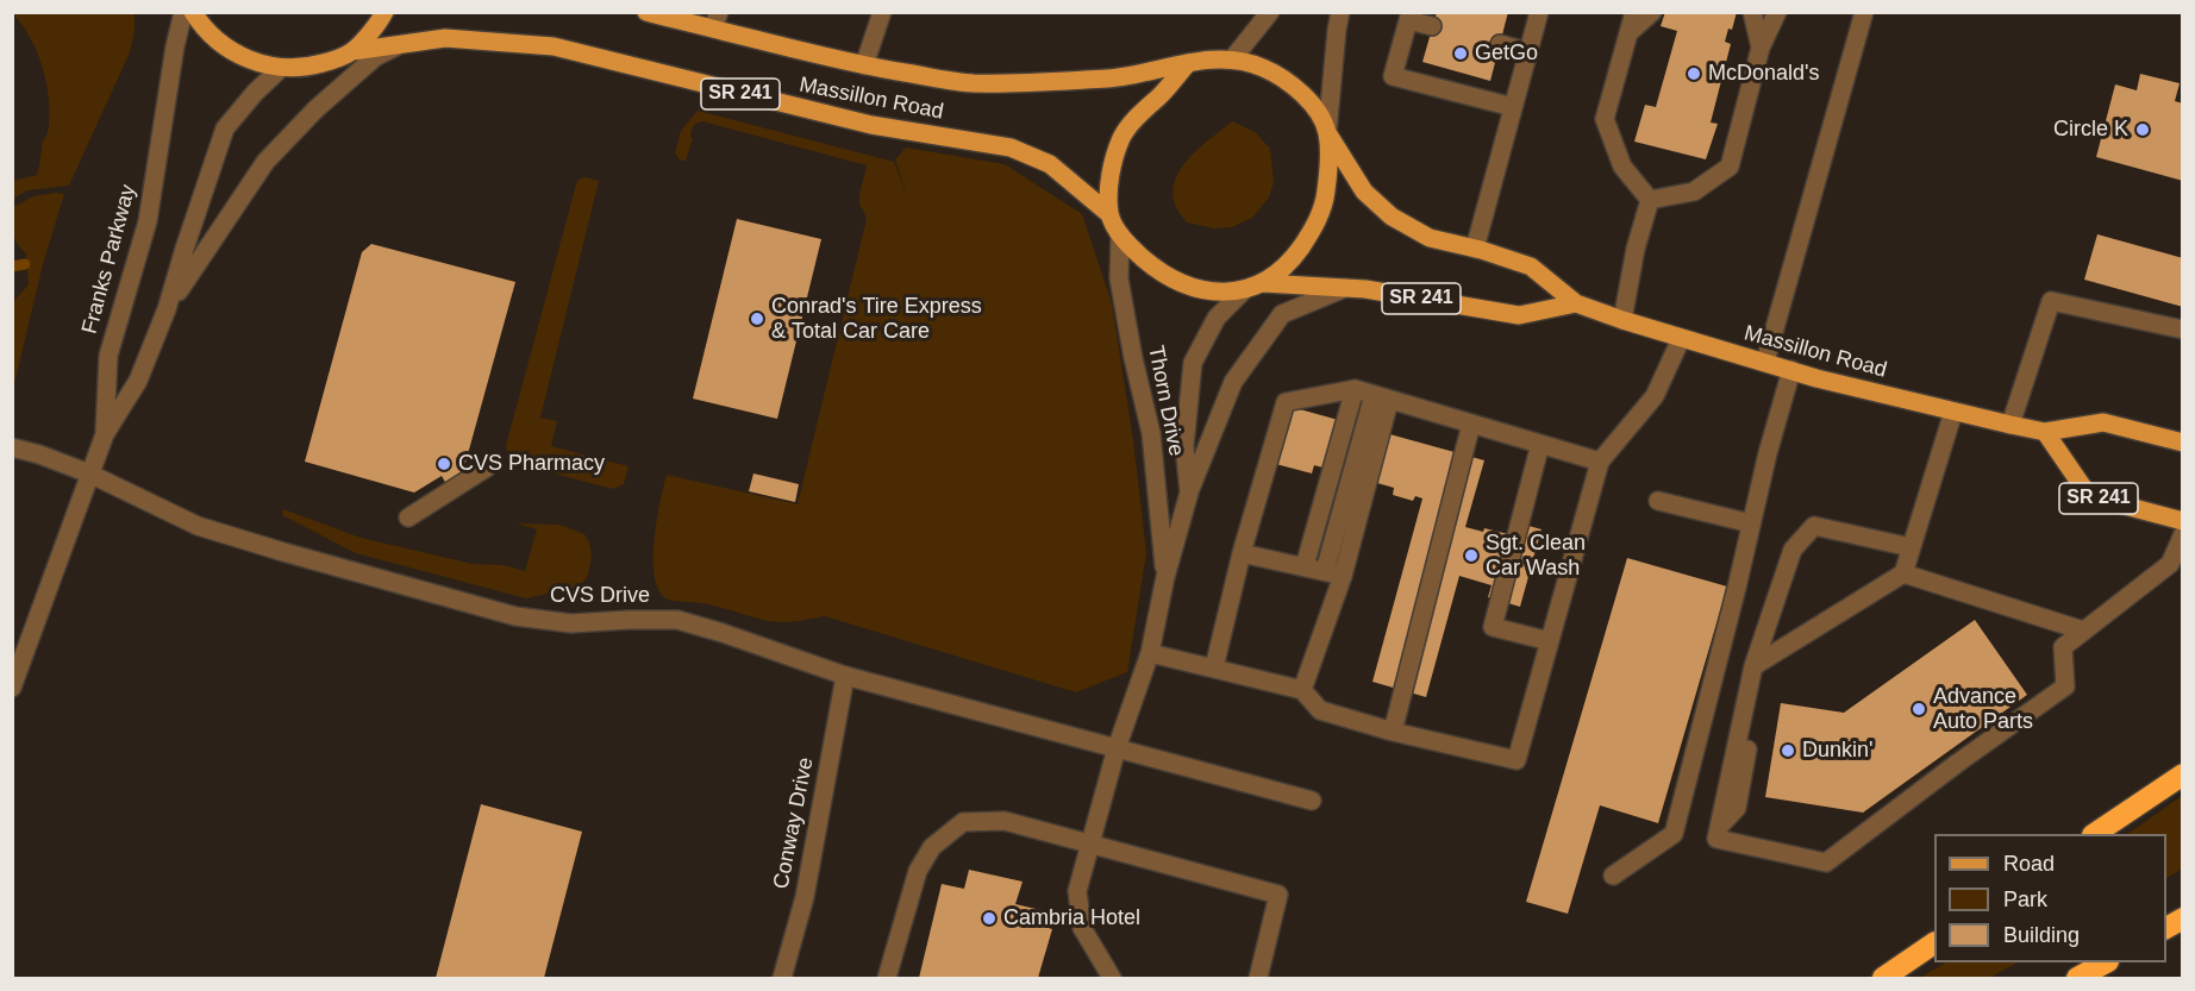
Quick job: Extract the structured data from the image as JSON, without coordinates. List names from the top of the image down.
{
  "streets": {
    "main road": ["SR 241", "Massillon Road"],
    "street": [
      "Franks Parkway",
      "Thorn Drive",
      "CVS Drive",
      "Conway Drive"
    ]
  },
  "crossings": [
    ["SR 241", "Massillon Road"],
    ["SR 241", "Thorn Drive"],
    ["Massillon Road", "Franks Parkway"],
    ["Massillon Road", "Thorn Drive"],
    ["Franks Parkway", "CVS Drive"],
    ["Thorn Drive", "CVS Drive"],
    ["CVS Drive", "Conway Drive"]
  ],
  "places": [
    "GetGo",
    "McDonald's",
    "Circle K",
    "Conrad's Tire Express & Total Car Care",
    "CVS Pharmacy",
    "Sgt. Clean Car Wash",
    "Advance Auto Parts",
    "Dunkin'",
    "Cambria Hotel"
  ],
  "legend": ["Road", "Park", "Building"]
}
